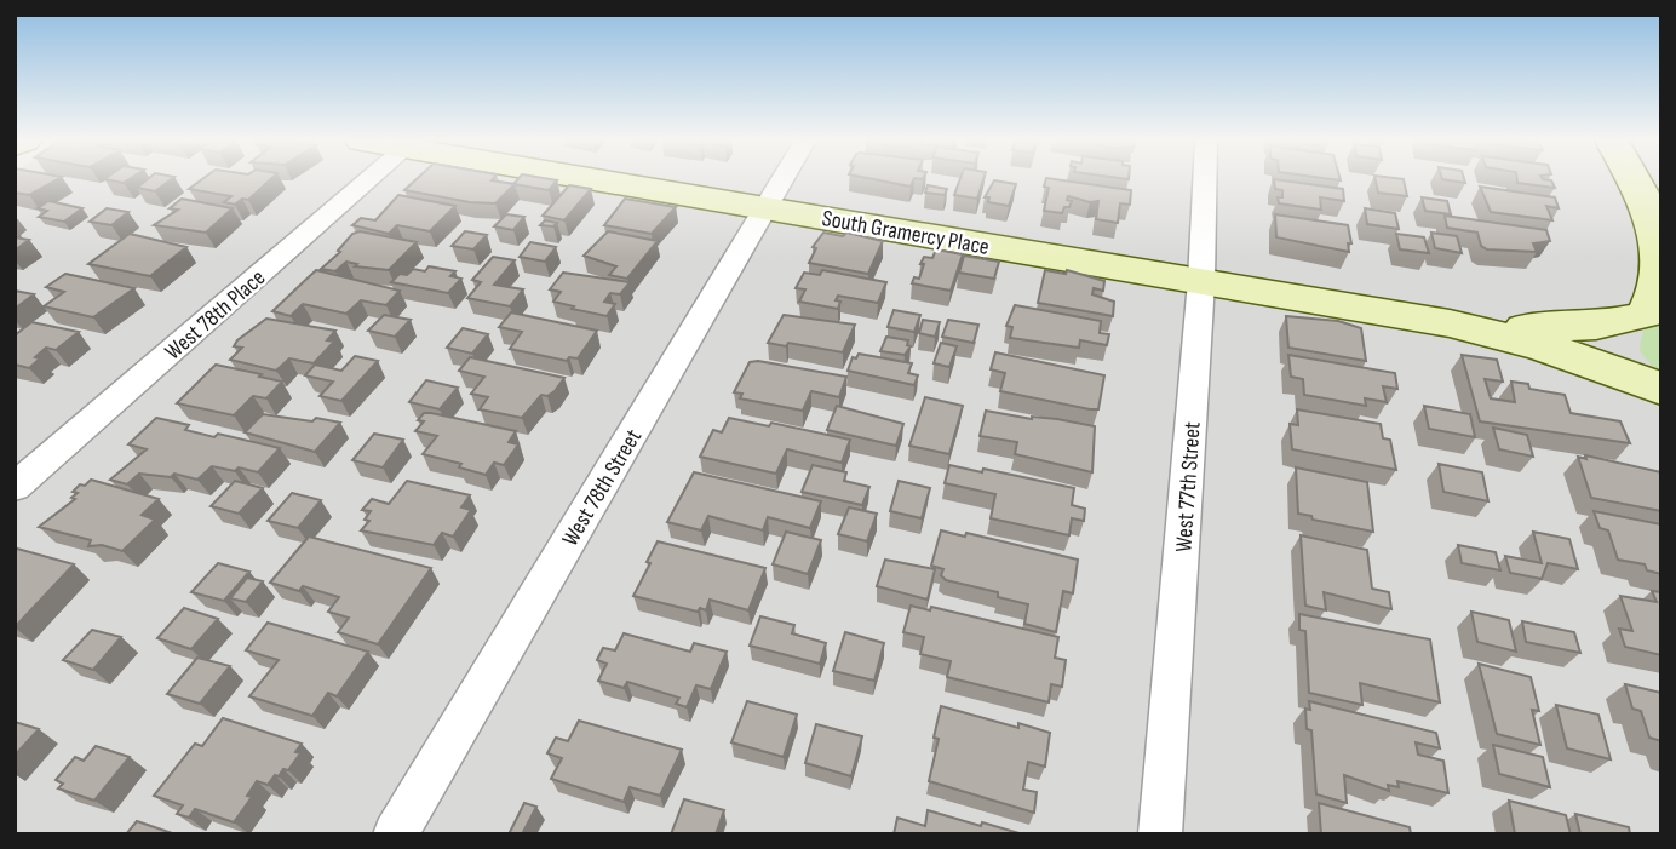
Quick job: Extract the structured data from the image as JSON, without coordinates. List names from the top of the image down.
{
  "streets": {
    "street": [
      "South Gramercy Place",
      "West 78th Place",
      "West 78th Street",
      "West 77th Street"
    ]
  },
  "crossings": [
    ["South Gramercy Place", "West 78th Street"],
    ["South Gramercy Place", "West 77th Street"]
  ]
}
